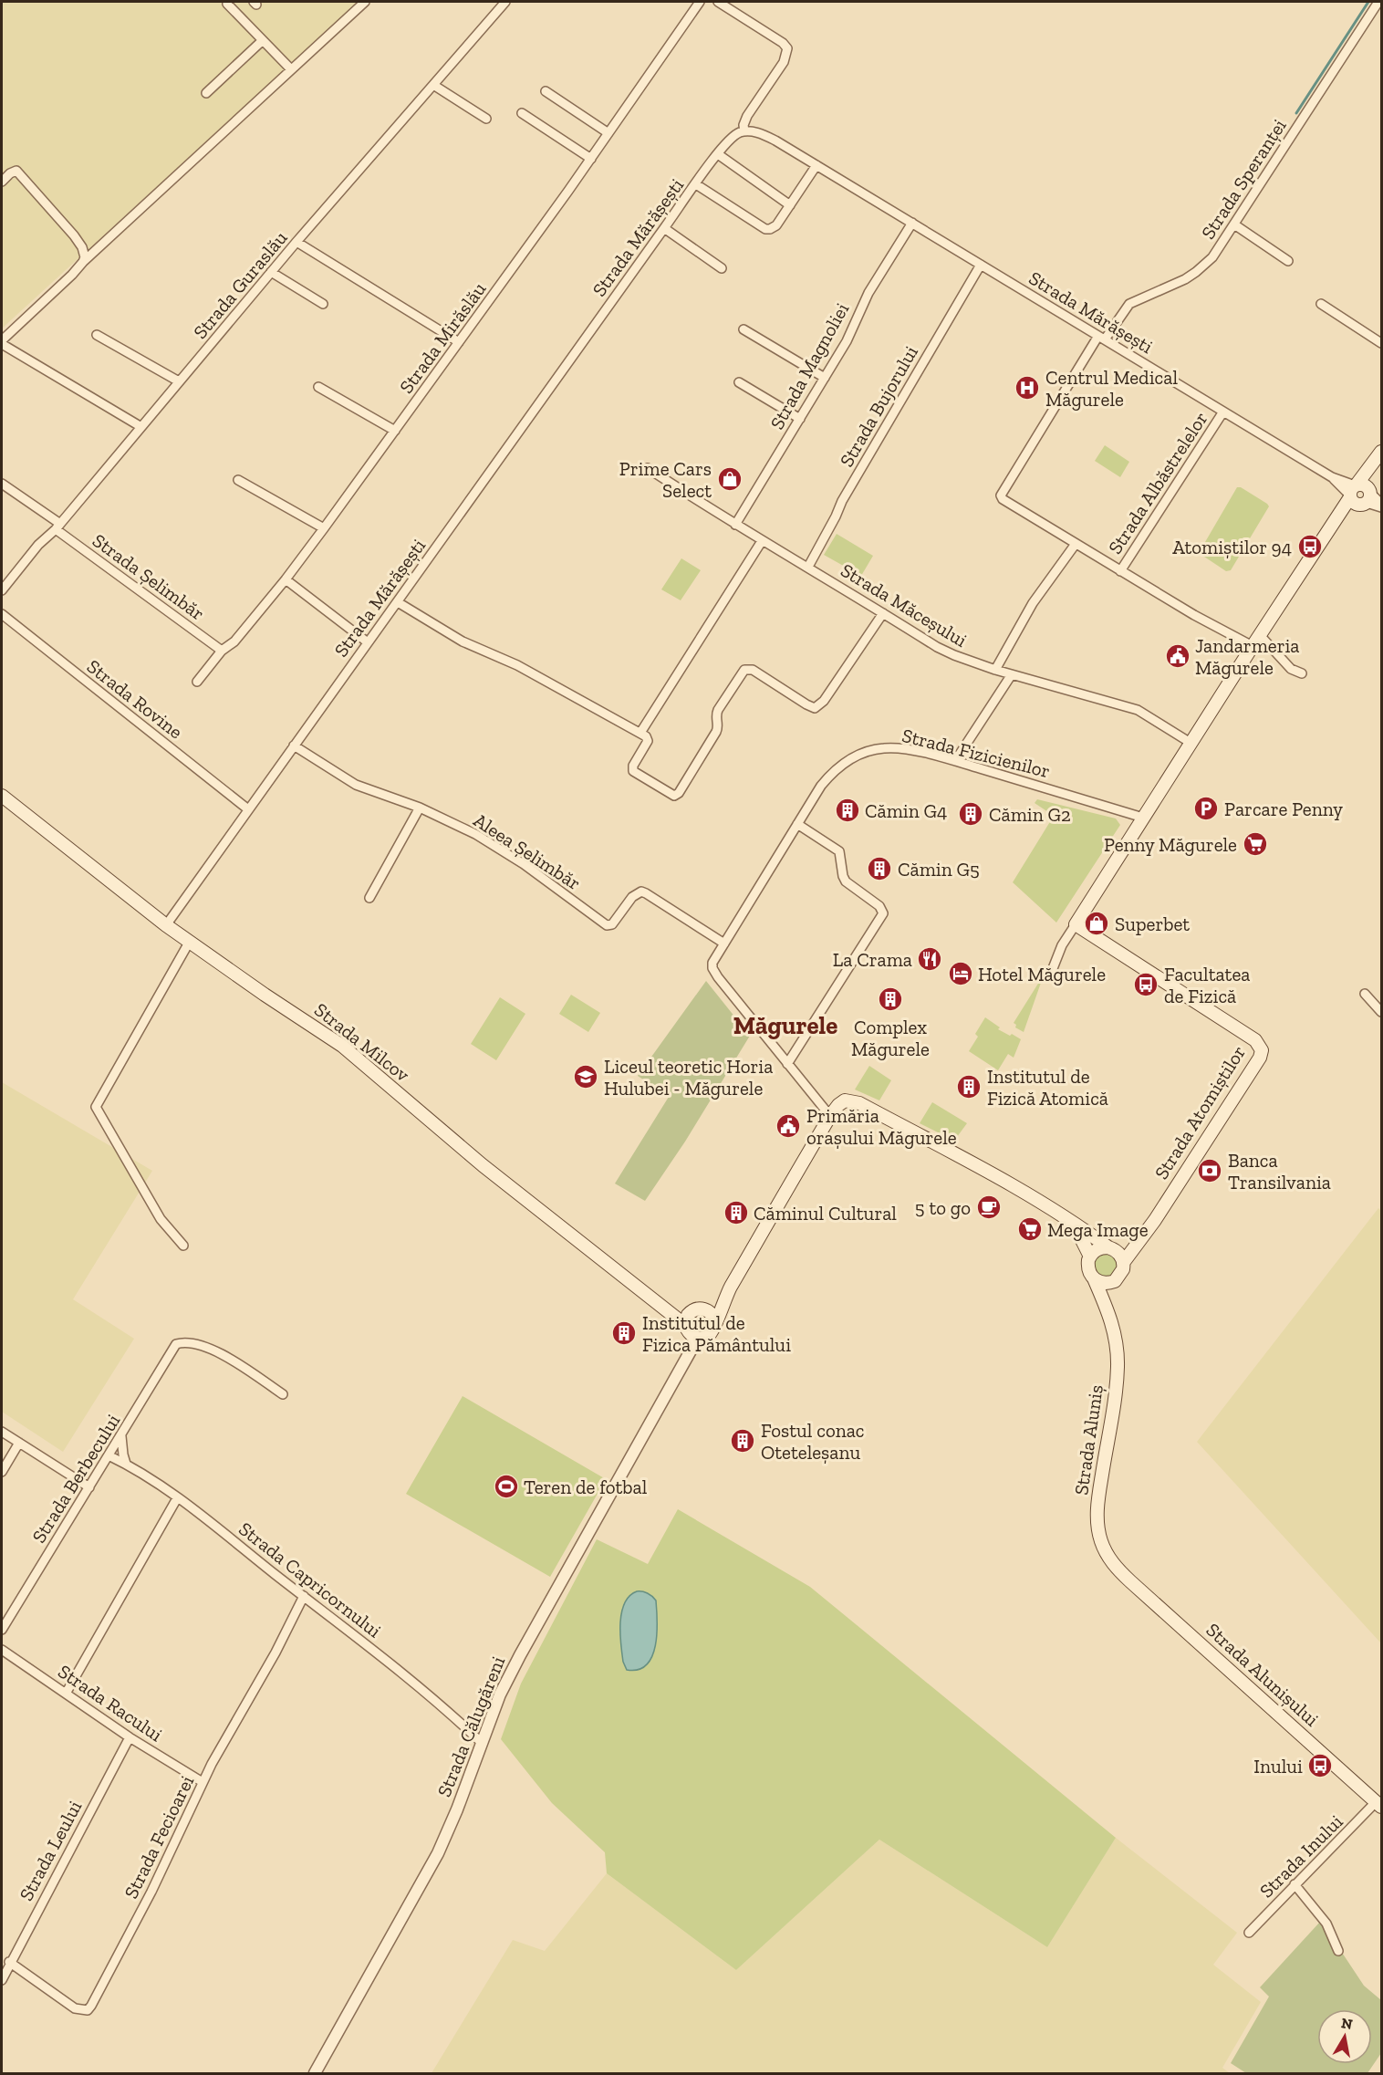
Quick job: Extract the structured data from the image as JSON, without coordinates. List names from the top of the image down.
{
  "streets": {
    "main road": [
      "Strada Milcov",
      "Strada Atomiștilor",
      "Strada Aluniș",
      "Strada Alunișului"
    ],
    "street": [
      "Strada Speranței",
      "Strada Mărășești",
      "Strada Guraslău",
      "Strada Mirăslău",
      "Strada Magnoliei",
      "Strada Bujorului",
      "Strada Albăstrelelor",
      "Strada Șelimbăr",
      "Strada Măceșului",
      "Strada Rovine",
      "Strada Fizicienilor",
      "Aleea Șelimbăr",
      "Strada Berbecului",
      "Strada Capricornului",
      "Strada Racului",
      "Strada Călugăreni",
      "Strada Fecioarei",
      "Strada Leului",
      "Strada Inului"
    ]
  },
  "crossings": [
    ["Strada Speranței", "Strada Mărășești"],
    ["Strada Speranței", "Strada Albăstrelelor"],
    ["Strada Mărășești", "Strada Magnoliei"],
    ["Strada Mărășești", "Strada Bujorului"],
    ["Strada Mărășești", "Strada Albăstrelelor"],
    ["Strada Mărășești", "Strada Rovine"],
    ["Strada Mărășești", "Aleea Șelimbăr"],
    ["Strada Mărășești", "Strada Milcov"],
    ["Strada Guraslău", "Strada Șelimbăr"],
    ["Strada Mirăslău", "Strada Șelimbăr"],
    ["Strada Magnoliei", "Strada Măceșului"],
    ["Strada Bujorului", "Strada Măceșului"],
    ["Strada Albăstrelelor", "Strada Măceșului"],
    ["Strada Fizicienilor", "Aleea Șelimbăr"],
    ["Strada Milcov", "Strada Călugăreni"],
    ["Strada Atomiștilor", "Strada Aluniș"],
    ["Strada Aluniș", "Strada Alunișului"],
    ["Strada Berbecului", "Strada Capricornului"],
    ["Strada Capricornului", "Strada Călugăreni"],
    ["Strada Capricornului", "Strada Fecioarei"],
    ["Strada Alunișului", "Strada Inului"],
    ["Strada Racului", "Strada Fecioarei"],
    ["Strada Racului", "Strada Leului"],
    ["Strada Fecioarei", "Strada Leului"]
  ],
  "districts": ["Măgurele"],
  "places": {
    "hospital": ["Centrul Medical Măgurele"],
    "shop": ["Prime Cars Select", "Superbet"],
    "bus stop": ["Atomiștilor 94", "Facultatea de Fizică", "Inului"],
    "public building": ["Jandarmeria Măgurele", "Primăria orașului Măgurele"],
    "parking": ["Parcare Penny"],
    "building": [
      "Cămin G4",
      "Cămin G2",
      "Cămin G5",
      "Complex Măgurele",
      "Institutul de Fizică Atomică",
      "Căminul Cultural",
      "Institutul de Fizica Pământului",
      "Fostul conac Oteteleșanu"
    ],
    "supermarket": ["Penny Măgurele", "Mega Image"],
    "restaurant": ["La Crama"],
    "hotel": ["Hotel Măgurele"],
    "school or university": ["Liceul teoretic Horia Hulubei - Măgurele"],
    "bank": ["Banca Transilvania"],
    "cafe": ["5 to go"],
    "sports": ["Teren de fotbal"]
  },
  "north": "top"
}
